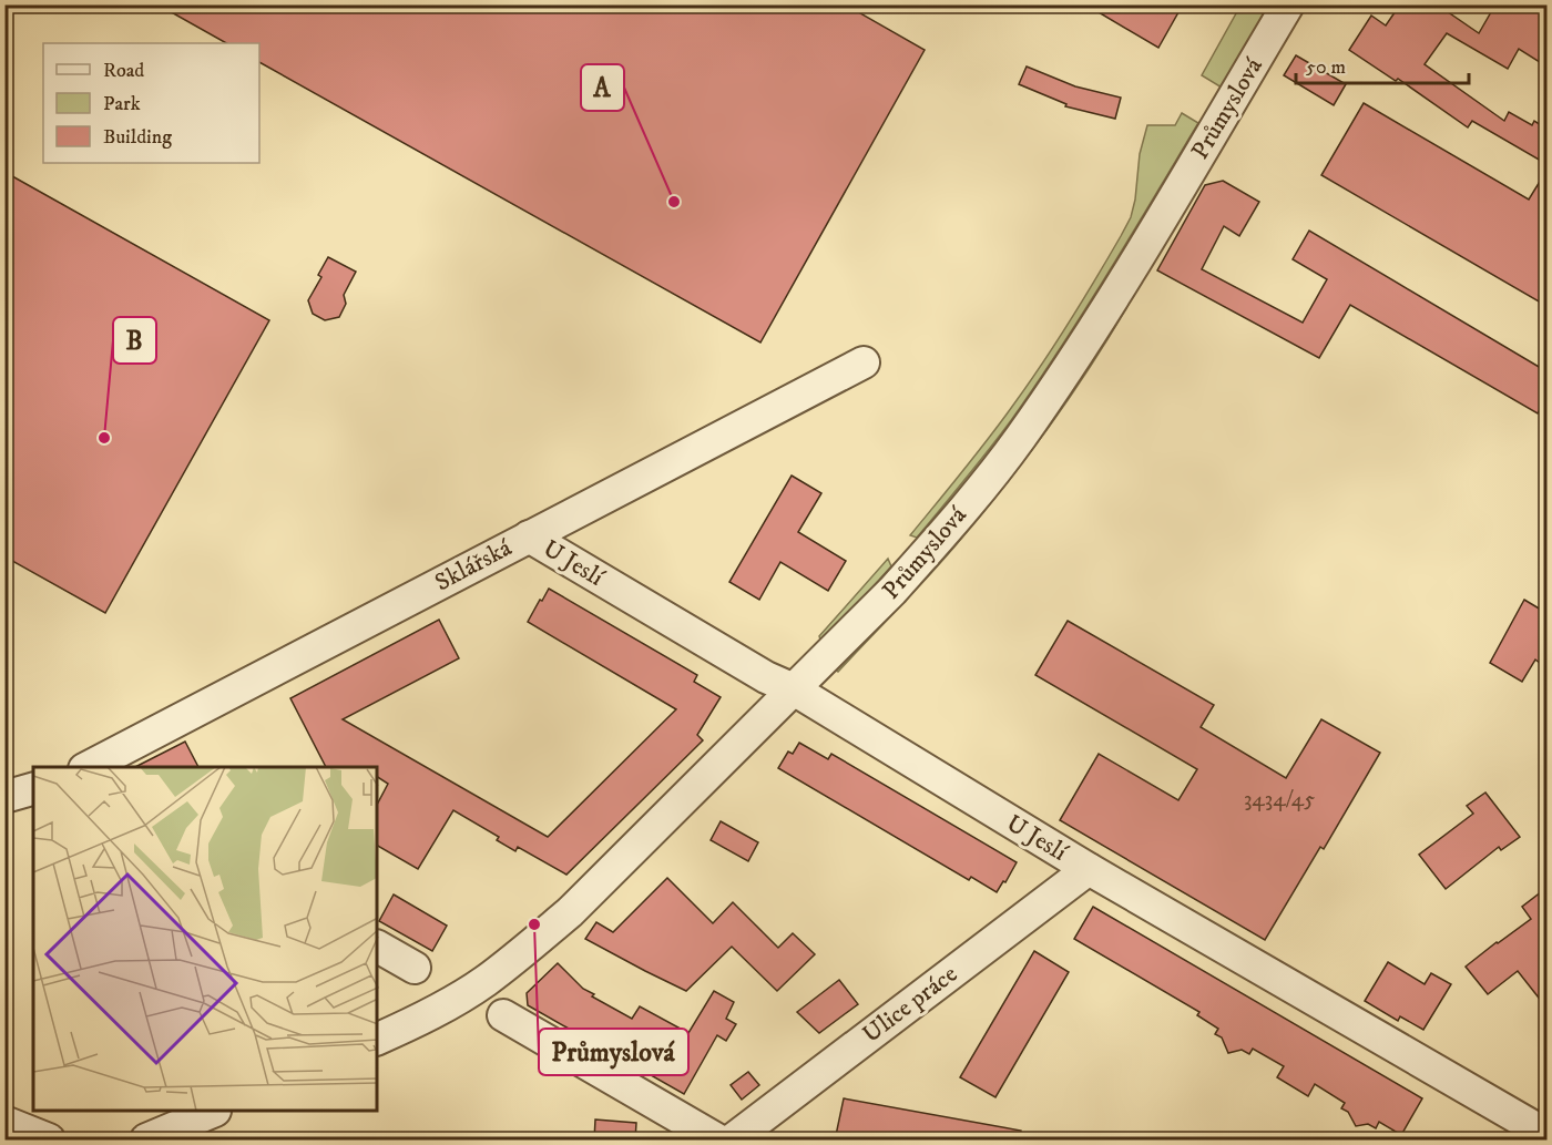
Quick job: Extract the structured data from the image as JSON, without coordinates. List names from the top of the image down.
{
  "streets": {
    "street": [
      "Průmyslová",
      "U Jeslí",
      "Sklářská",
      "Ulice práce"
    ]
  },
  "crossings": [
    ["Průmyslová", "U Jeslí"],
    ["U Jeslí", "Sklářská"],
    ["U Jeslí", "Ulice práce"]
  ],
  "places": ["A", "B", "Průmyslová"],
  "house_numbers": ["3434/45"],
  "legend": ["Road", "Park", "Building"],
  "scale_bar": "50 m"
}
